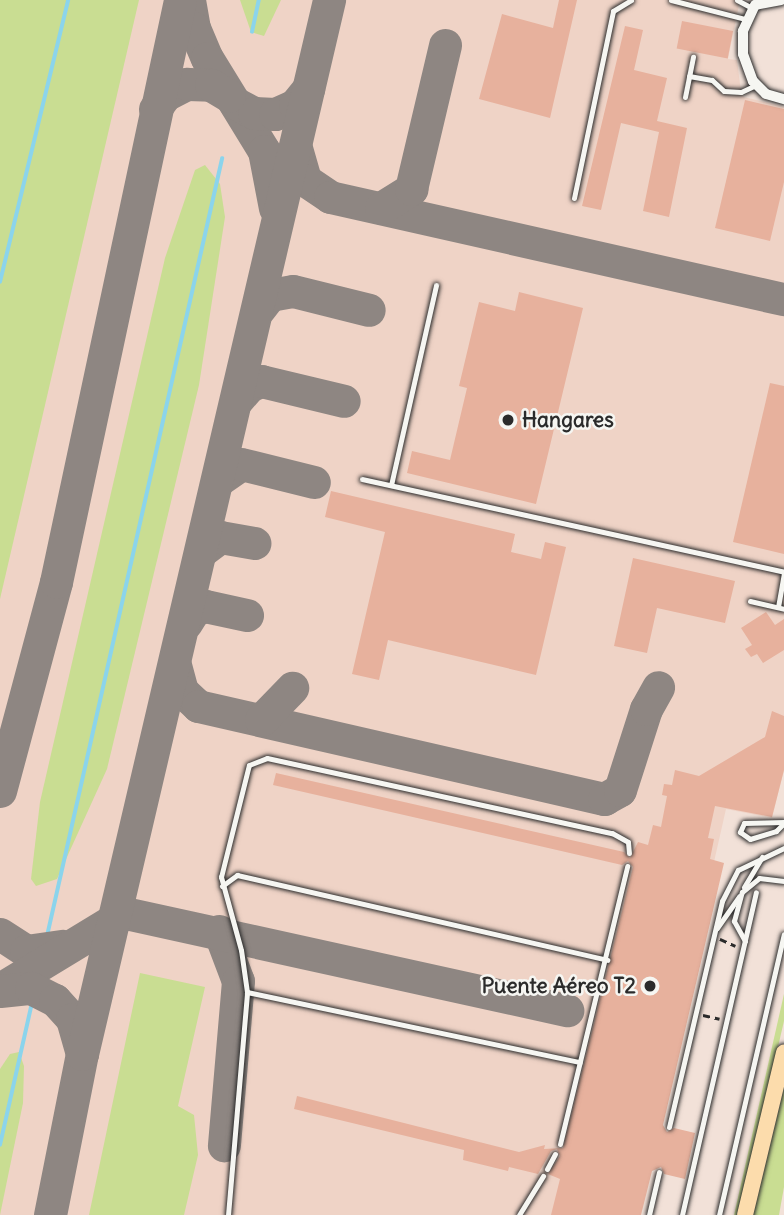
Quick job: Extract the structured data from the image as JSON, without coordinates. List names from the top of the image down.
{
  "places": ["Hangares", "Puente Aéreo T2"]
}
